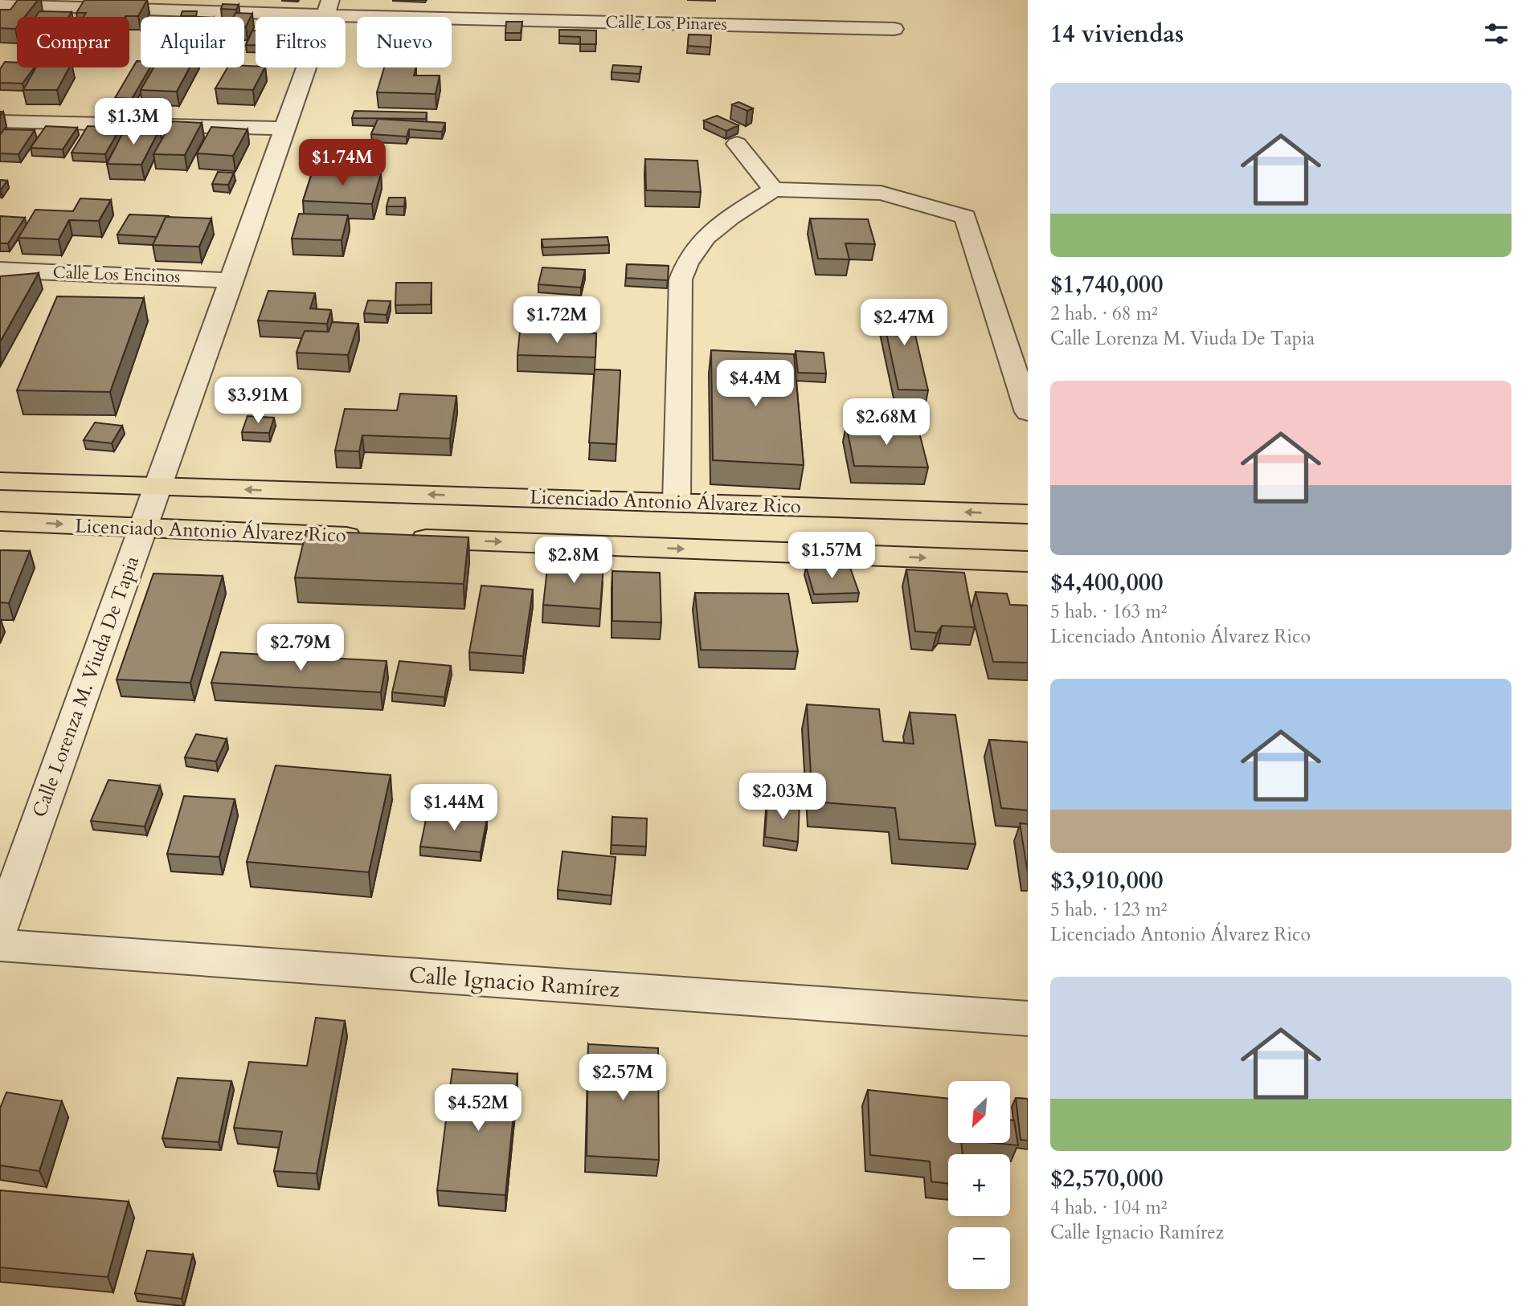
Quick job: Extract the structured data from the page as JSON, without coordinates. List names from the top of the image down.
{
  "streets": {
    "main road": ["Licenciado Antonio Álvarez Rico"],
    "street": [
      "Calle Los Pinares",
      "Calle Los Encinos",
      "Calle Lorenza M. Viuda De Tapia",
      "Calle Ignacio Ramírez"
    ]
  },
  "crossings": [
    ["Calle Los Pinares", "Calle Lorenza M. Viuda De Tapia"],
    ["Calle Los Encinos", "Calle Lorenza M. Viuda De Tapia"],
    ["Licenciado Antonio Álvarez Rico", "Calle Lorenza M. Viuda De Tapia"]
  ],
  "north": "bottom left",
  "page": {
    "heading": "14 viviendas",
    "chip": [
      "Comprar",
      "Alquilar",
      "Filtros",
      "Nuevo"
    ],
    "list": [
      {
        "name": "$1,740,000",
        "note": "2 hab. · 68 m² · Calle Lorenza M. Viuda De Tapia"
      },
      {
        "name": "$4,400,000",
        "note": "5 hab. · 163 m² · Licenciado Antonio Álvarez Rico"
      },
      {
        "name": "$3,910,000",
        "note": "5 hab. · 123 m² · Licenciado Antonio Álvarez Rico"
      },
      {
        "name": "$2,570,000",
        "note": "4 hab. · 104 m² · Calle Ignacio Ramírez"
      }
    ],
    "price": [
      "$1.3M",
      "$1.74M",
      "$1.72M",
      "$2.47M",
      "$4.4M",
      "$3.91M",
      "$2.68M",
      "$1.57M",
      "$2.8M",
      "$2.79M",
      "$2.03M",
      "$1.44M",
      "$2.57M",
      "$4.52M"
    ],
    "map_buttons": ["+", "−"]
  }
}
